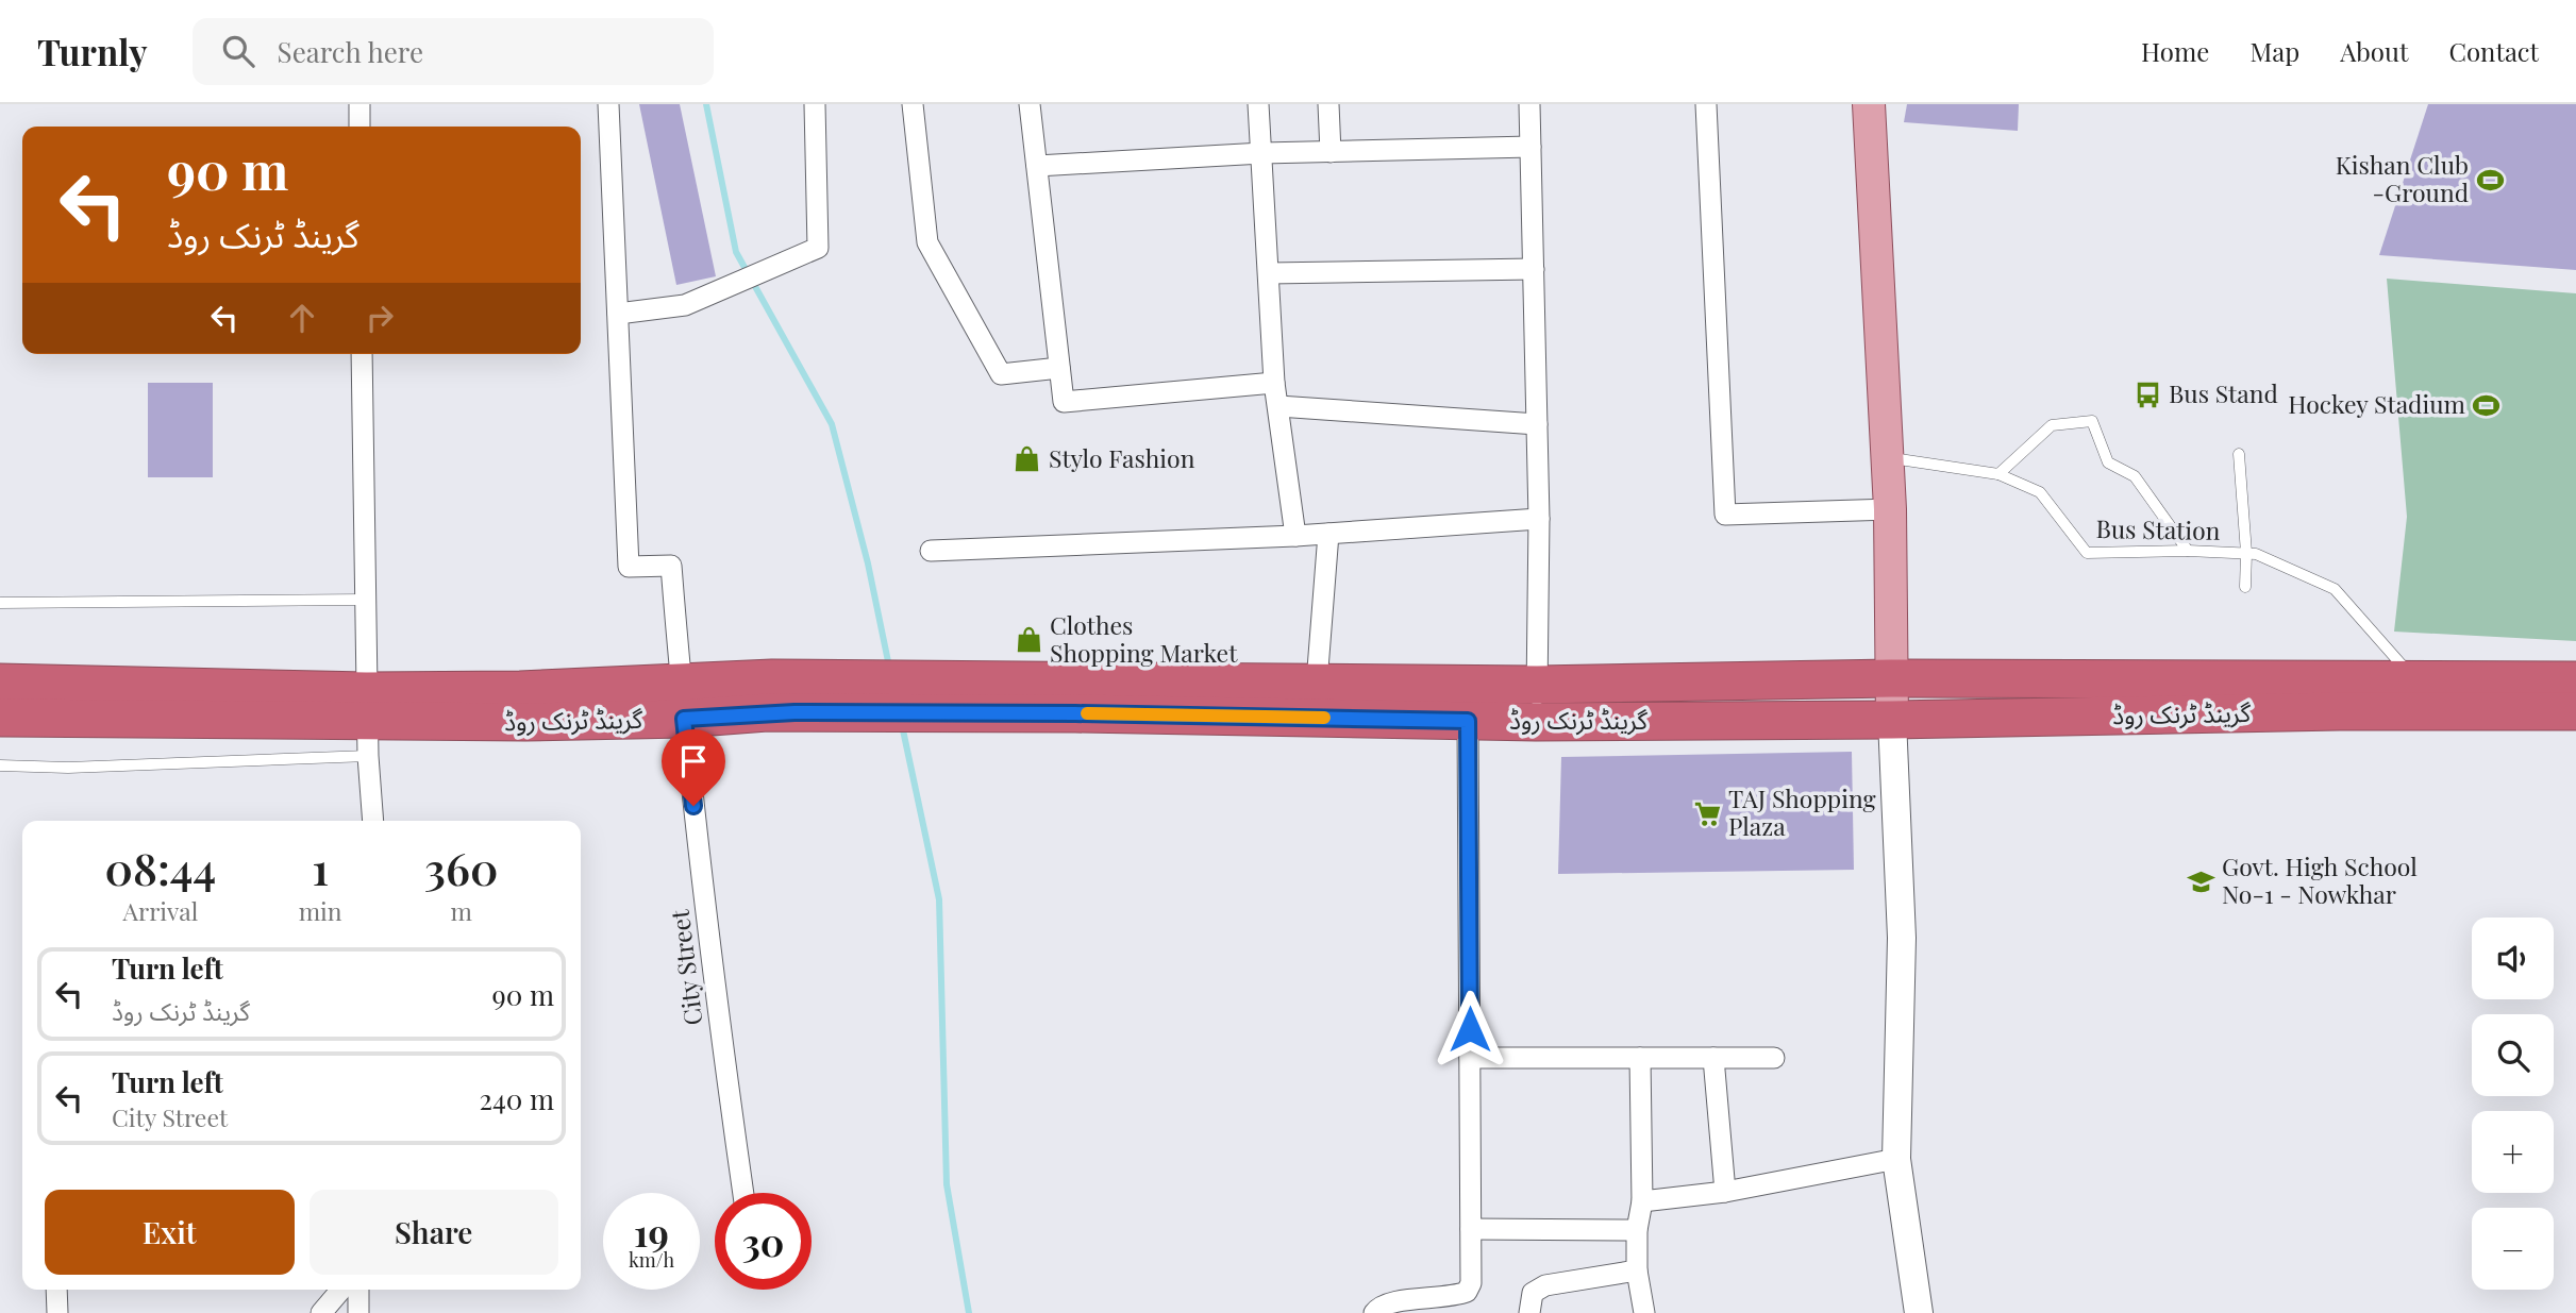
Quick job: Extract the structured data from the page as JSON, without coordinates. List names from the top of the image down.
{
  "streets": {
    "highway": ["گرینڈ ٹرنک روڈ"],
    "street": ["City Street"],
    "lane": ["Bus Station"]
  },
  "crossings": [
    ["Bus Station", "گرینڈ ٹرنک روڈ"],
    ["گرینڈ ٹرنک روڈ", "City Street"]
  ],
  "places": {
    "sports": ["Kishan Club -Ground", "Hockey Stadium"],
    "bus stop": ["Bus Stand"],
    "shop": ["Stylo Fashion", "Clothes Shopping Market"],
    "supermarket": ["TAJ Shopping Plaza"],
    "school or university": ["Govt. High School No-1 - Nowkhar"]
  },
  "page": {
    "header": "Turnly",
    "search": "Search here",
    "nav": [
      "Home",
      "Map",
      "About",
      "Contact"
    ],
    "turn": ["90 m", "گرینڈ ٹرنک روڈ"],
    "eta": [
      "08:44",
      "Arrival",
      "1",
      "min",
      "360",
      "m"
    ],
    "map_buttons": ["+", "−"],
    "list": [
      {
        "name": "Turn left",
        "note": "گرینڈ ٹرنک روڈ",
        "value": "90 m"
      },
      {
        "name": "Turn left",
        "note": "City Street",
        "value": "240 m"
      }
    ],
    "buttons": ["Exit", "Share"],
    "speed": "19 km/h",
    "limit": "30"
  }
}
